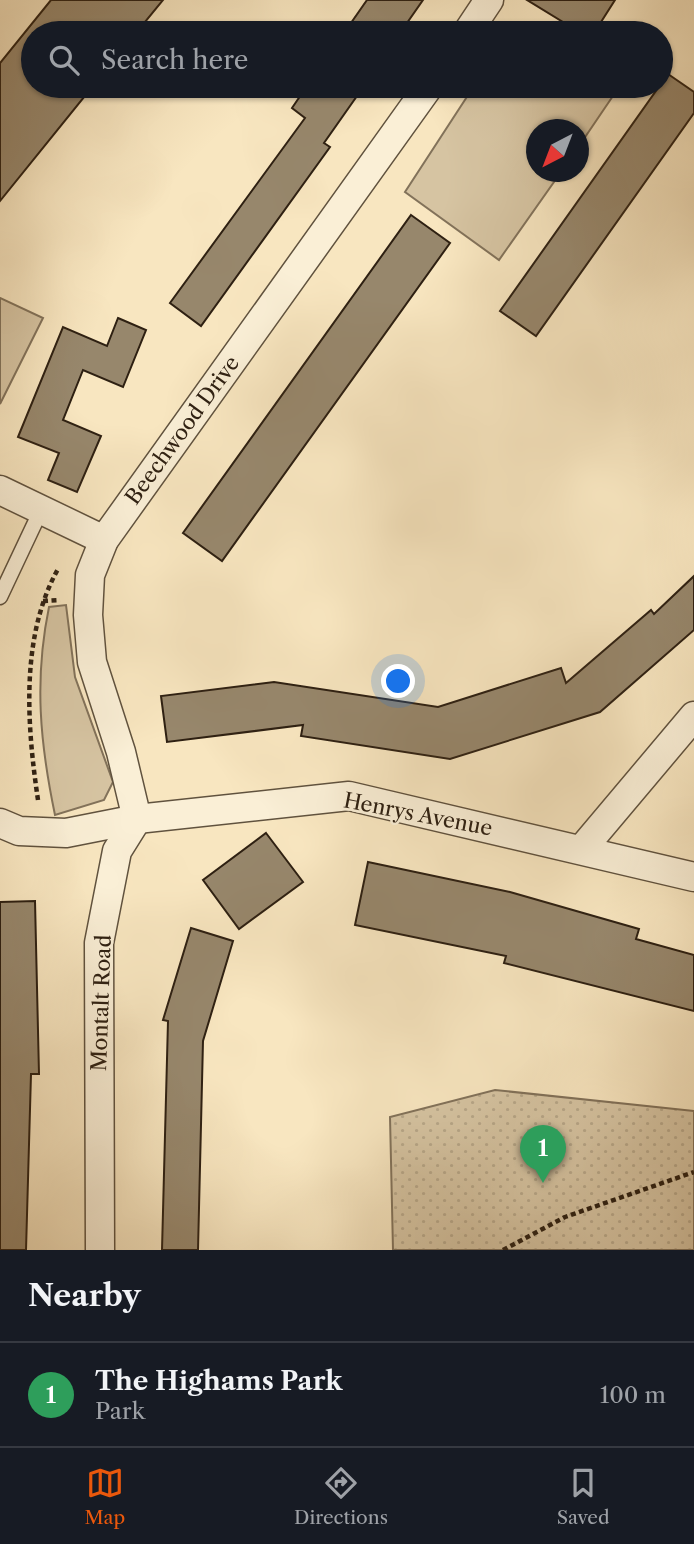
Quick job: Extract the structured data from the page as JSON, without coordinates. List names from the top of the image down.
{
  "streets": {
    "street": ["Beechwood Drive", "Henrys Avenue", "Montalt Road"]
  },
  "crossings": [
    ["Beechwood Drive", "Henrys Avenue"],
    ["Beechwood Drive", "Montalt Road"],
    ["Henrys Avenue", "Montalt Road"]
  ],
  "north": "bottom left",
  "page": {
    "search": "Search here",
    "pins": "1",
    "heading": "Nearby",
    "list": [
      {
        "mark": "1",
        "name": "The Highams Park",
        "note": "Park",
        "value": "100 m"
      }
    ],
    "nav": ["Map", "Directions", "Saved"]
  }
}
